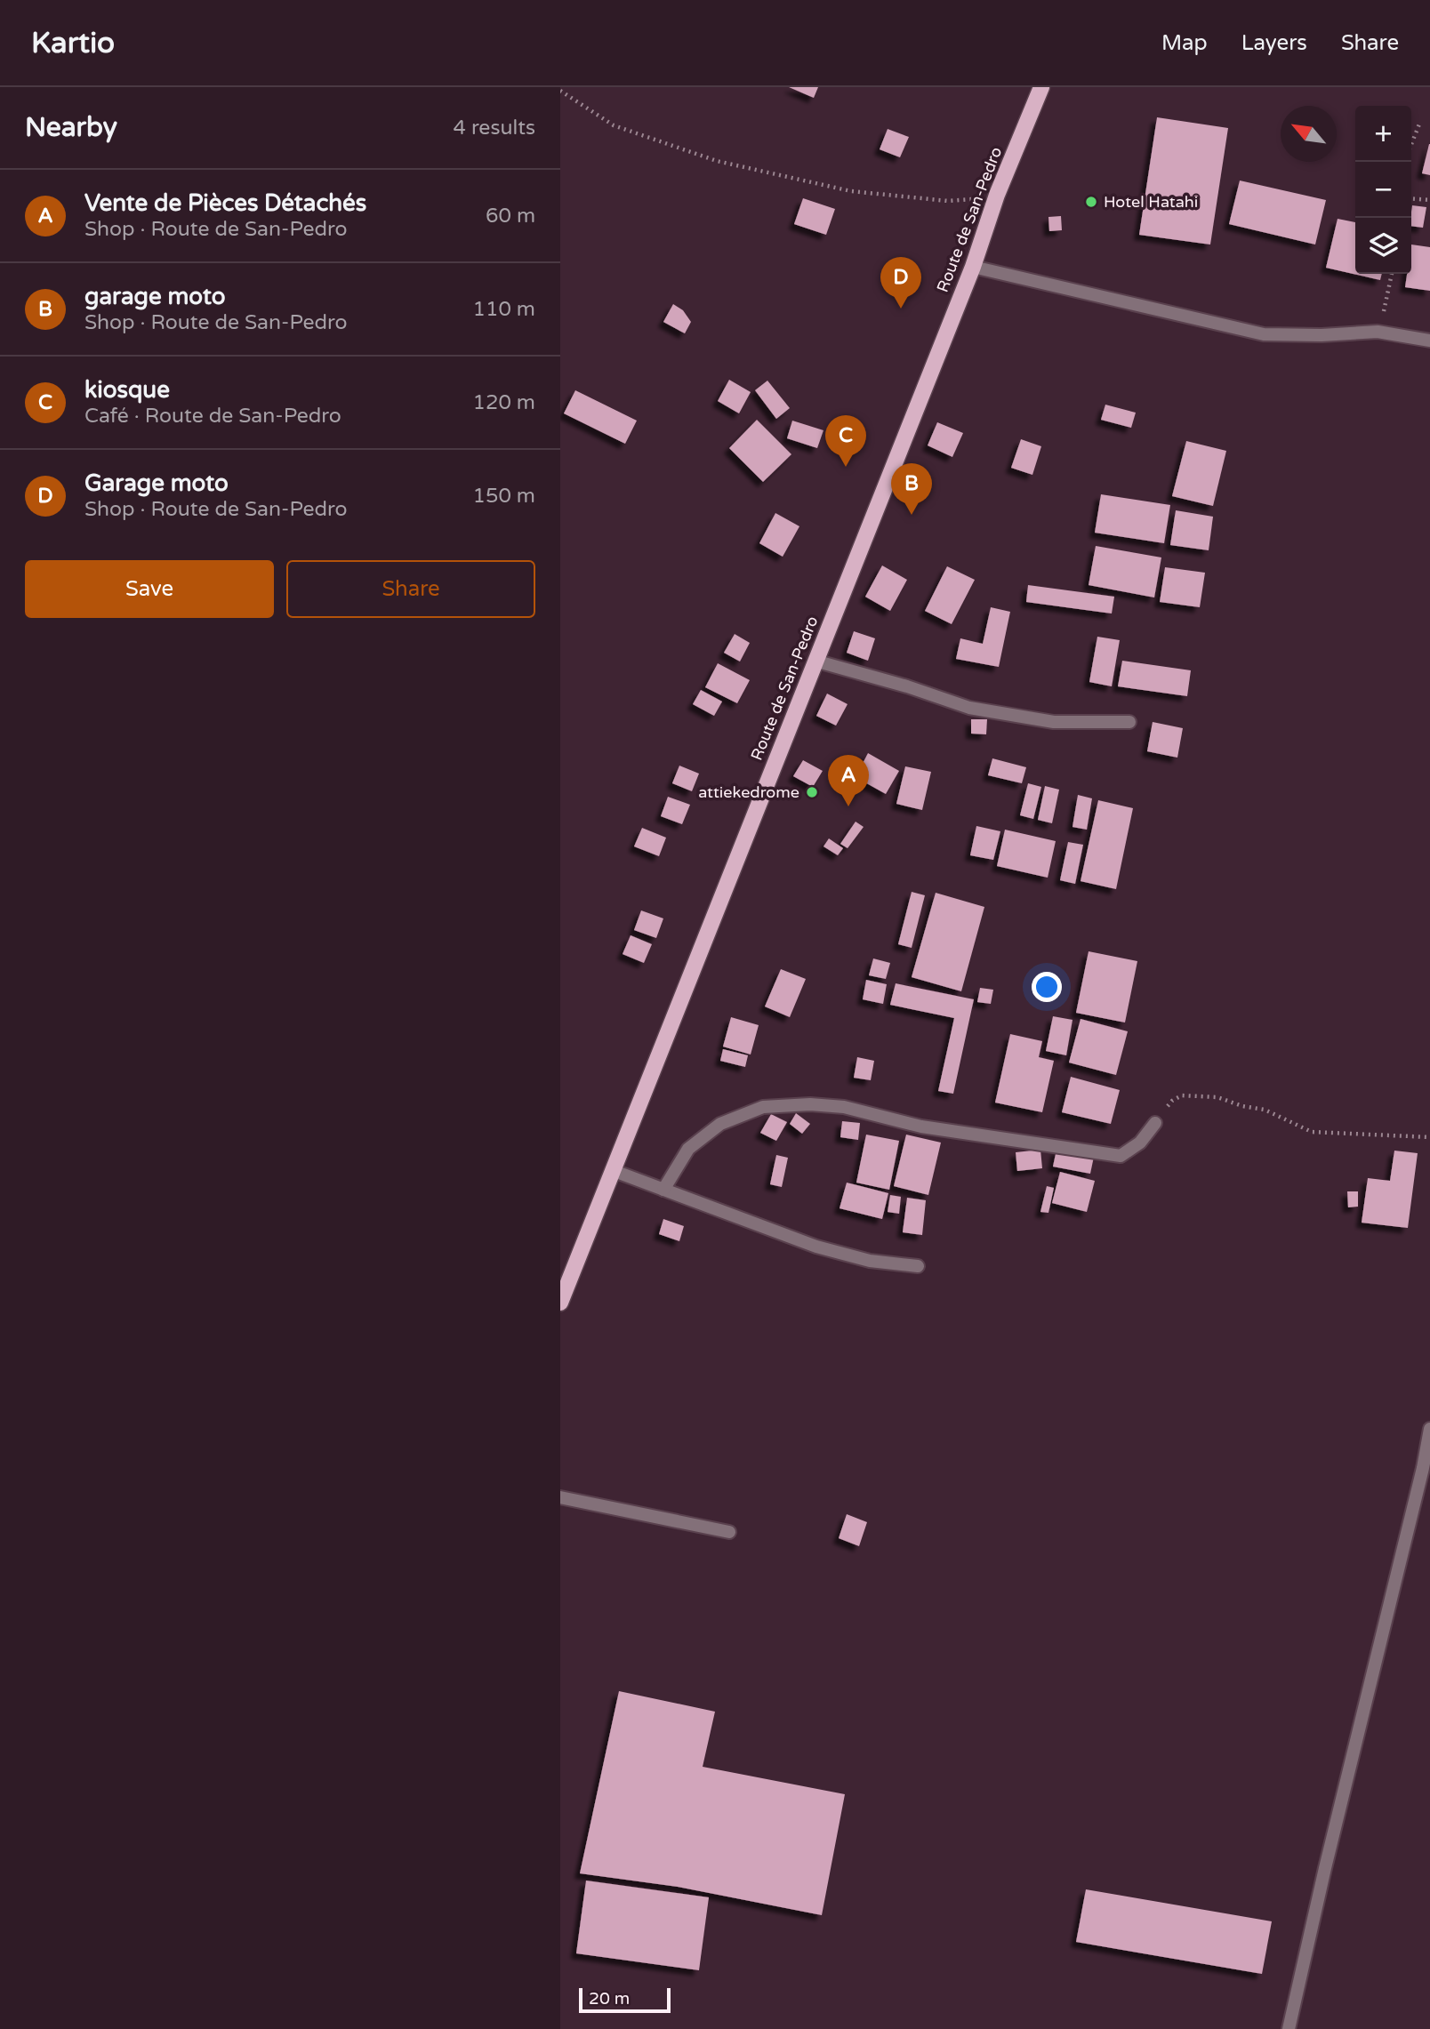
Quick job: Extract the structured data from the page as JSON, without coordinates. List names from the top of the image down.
{
  "streets": {
    "main road": ["Route de San-Pedro"]
  },
  "places": ["Hotel Hatahi", "attiekedrome"],
  "scale_bar": "20 m",
  "north": "top left",
  "page": {
    "header": "Kartio",
    "nav": ["Map", "Layers", "Share"],
    "heading": ["Nearby", "4 results"],
    "map_buttons": ["+", "−"],
    "list": [
      {
        "mark": "A",
        "name": "Vente de Pièces Détachés",
        "note": "Shop · Route de San-Pedro",
        "value": "60 m"
      },
      {
        "mark": "B",
        "name": "garage moto",
        "note": "Shop · Route de San-Pedro",
        "value": "110 m"
      },
      {
        "mark": "C",
        "name": "kiosque",
        "note": "Café · Route de San-Pedro",
        "value": "120 m"
      },
      {
        "mark": "D",
        "name": "Garage moto",
        "note": "Shop · Route de San-Pedro",
        "value": "150 m"
      }
    ],
    "pins": [
      "D",
      "C",
      "B",
      "A"
    ],
    "buttons": ["Save", "Share"],
    "scale": "20 m"
  }
}
